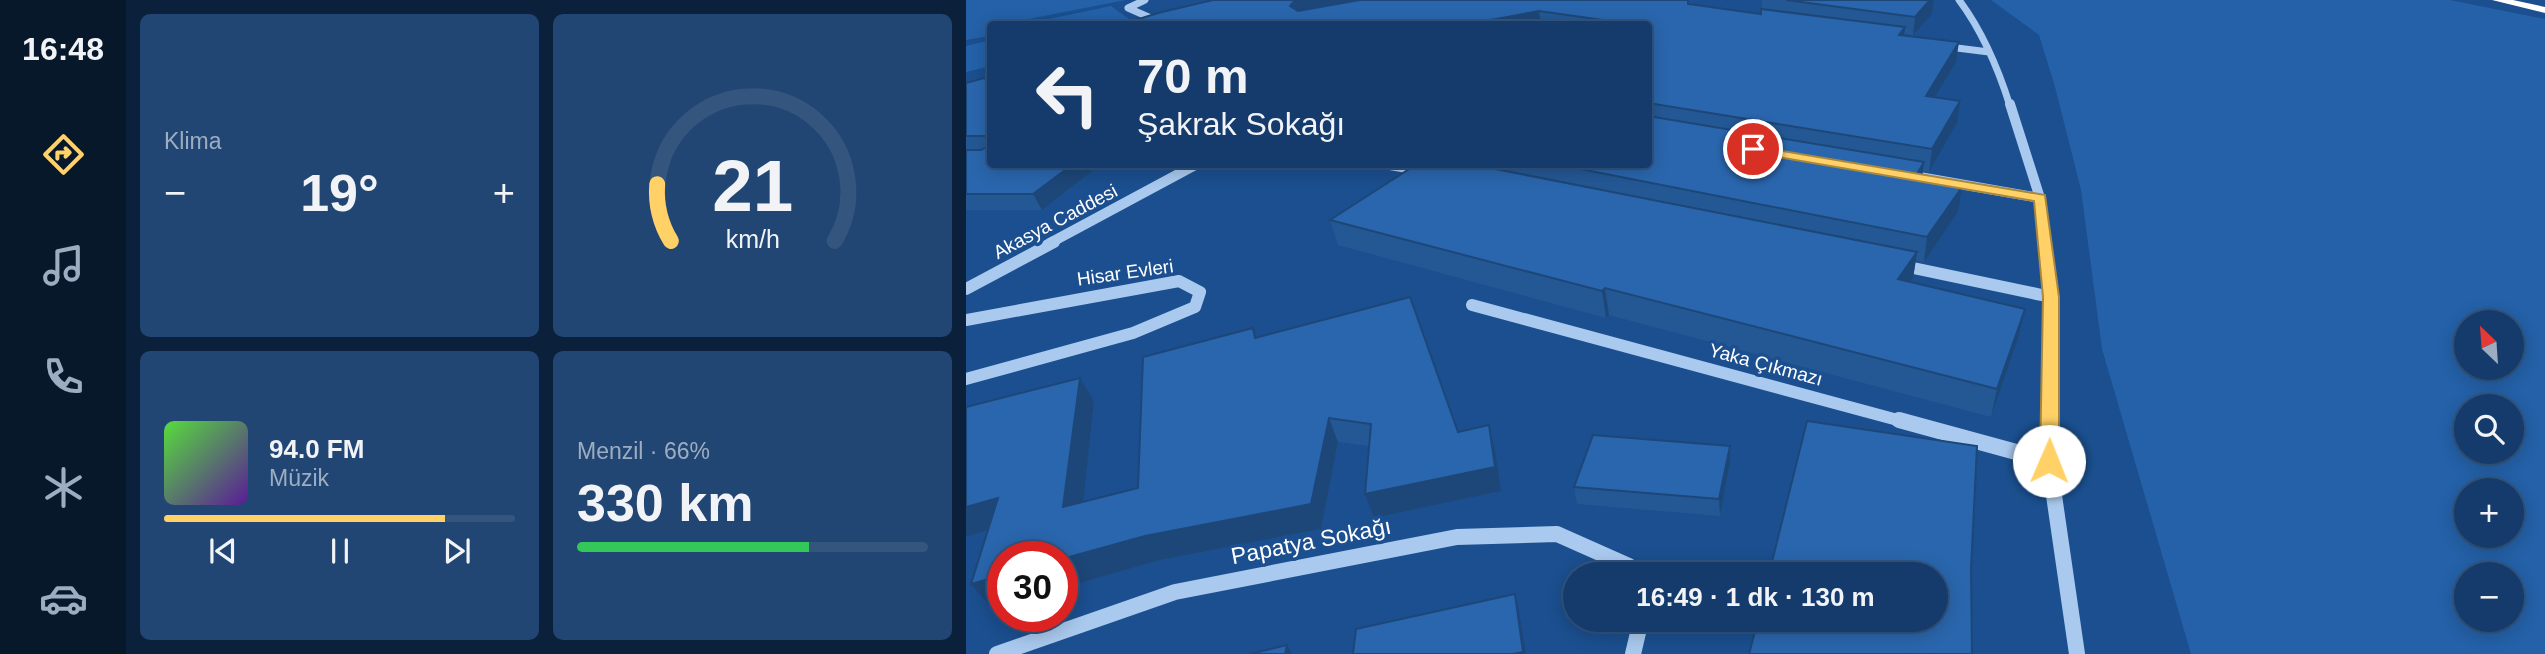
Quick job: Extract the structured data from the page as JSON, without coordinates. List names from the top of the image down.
{
  "streets": {
    "street": [
      "Akasya Caddesi",
      "Hisar Evleri",
      "Yaka Çıkmazı",
      "Papatya Sokağı"
    ]
  },
  "north": "top left",
  "page": {
    "tabs": "16:48",
    "tile": [
      "Klima",
      ["Menzil · 66%", "330 km"]
    ],
    "turn": ["70 m", "Şakrak Sokağı"],
    "heat": ["−", "19°", "+"],
    "map_buttons": ["+", "−"],
    "song": ["94.0 FM", "Müzik"],
    "limit": "30",
    "trip": "16:49 · 1 dk · 130 m",
    "gauge": ["21", "km/h"]
  }
}
